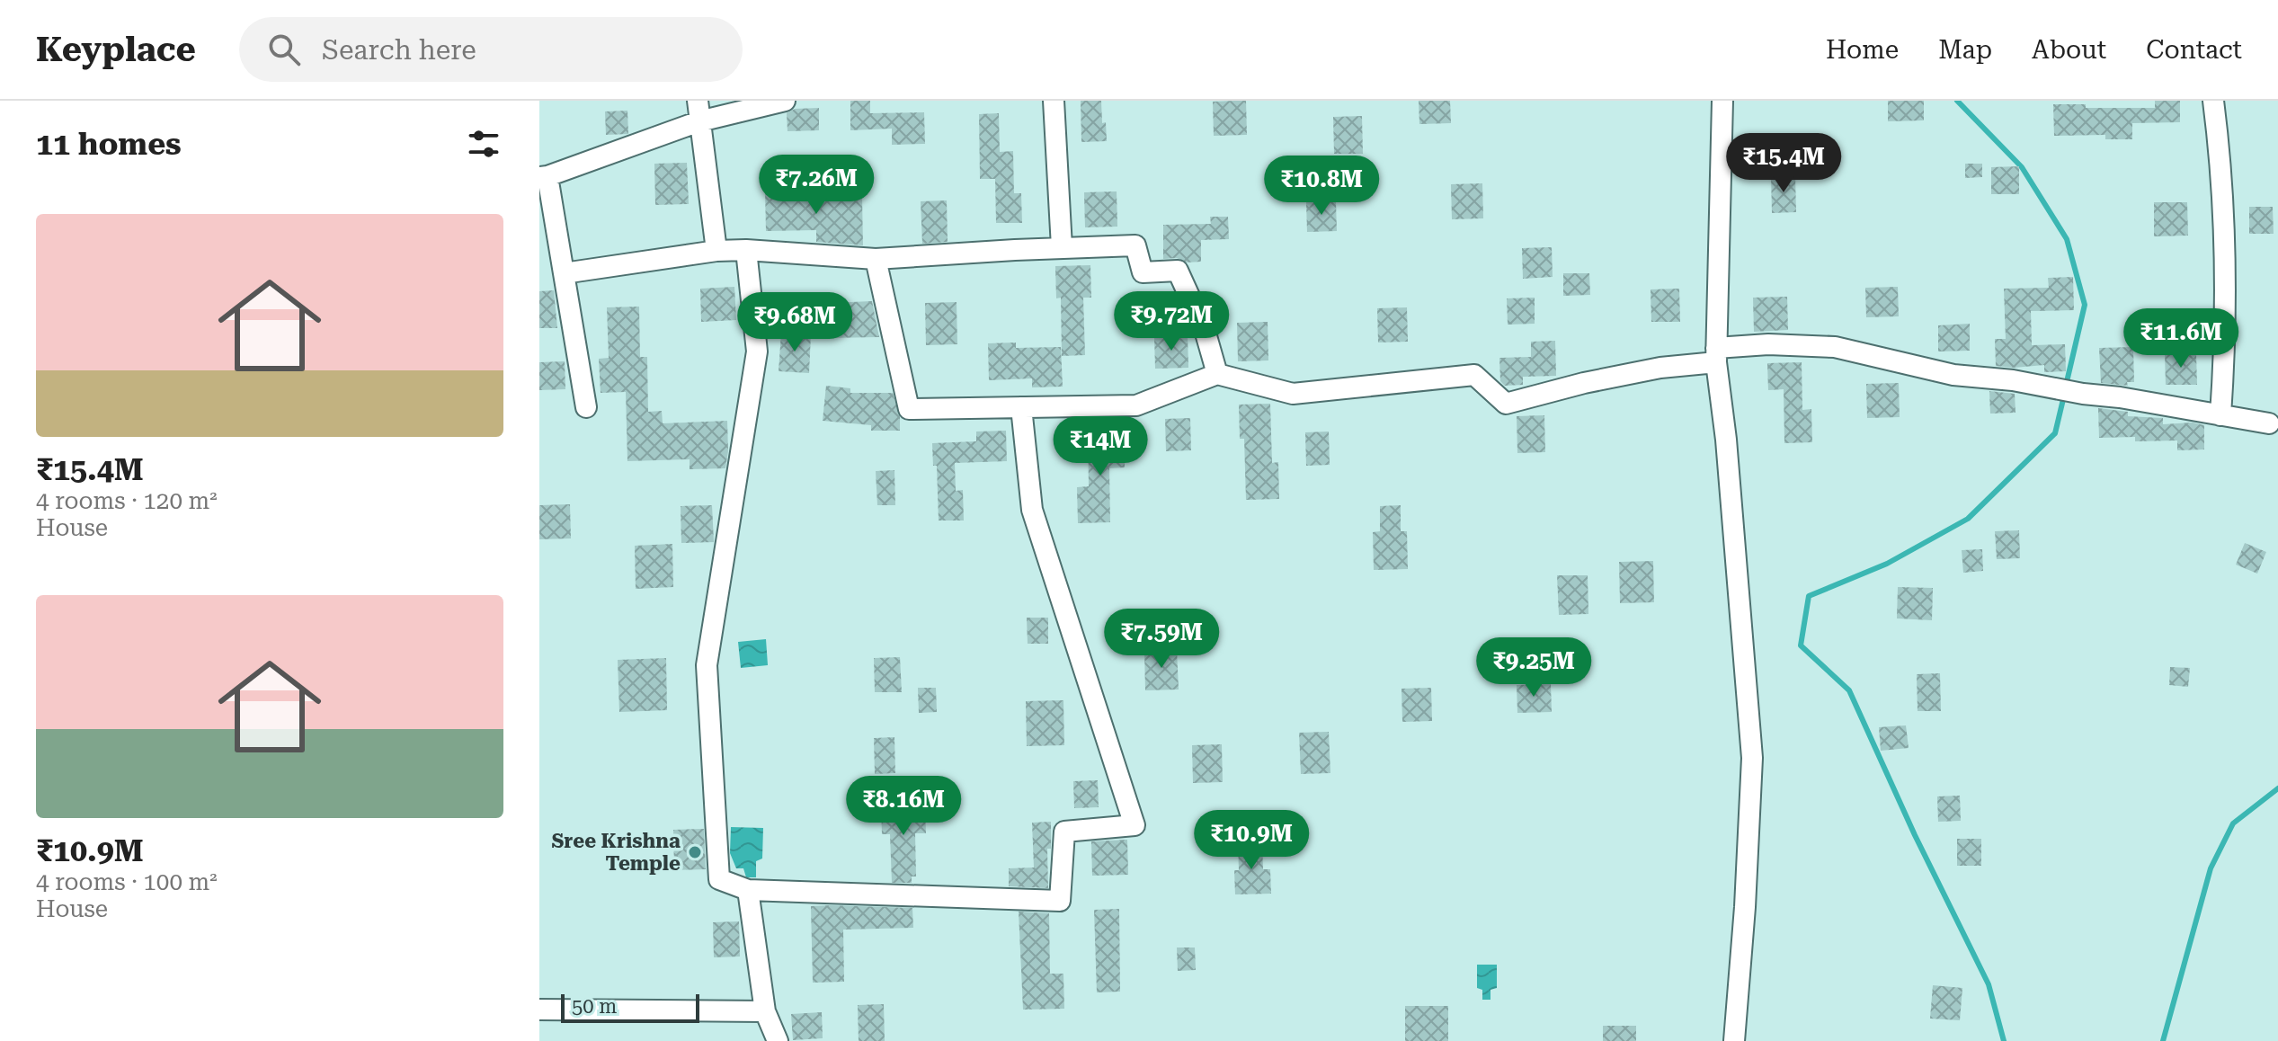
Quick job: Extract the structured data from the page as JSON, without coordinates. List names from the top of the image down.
{
  "places": ["Sree Krishna Temple"],
  "scale_bar": "50 m",
  "page": {
    "header": "Keyplace",
    "search": "Search here",
    "nav": [
      "Home",
      "Map",
      "About",
      "Contact"
    ],
    "heading": "11 homes",
    "price": [
      "₹15.4M",
      "₹7.26M",
      "₹10.8M",
      "₹9.72M",
      "₹9.68M",
      "₹11.6M",
      "₹14M",
      "₹7.59M",
      "₹9.25M",
      "₹8.16M",
      "₹10.9M"
    ],
    "list": [
      {
        "name": "₹15.4M",
        "note": "4 rooms · 120 m² · House"
      },
      {
        "name": "₹10.9M",
        "note": "4 rooms · 100 m² · House"
      }
    ],
    "scale": "50 m"
  }
}
